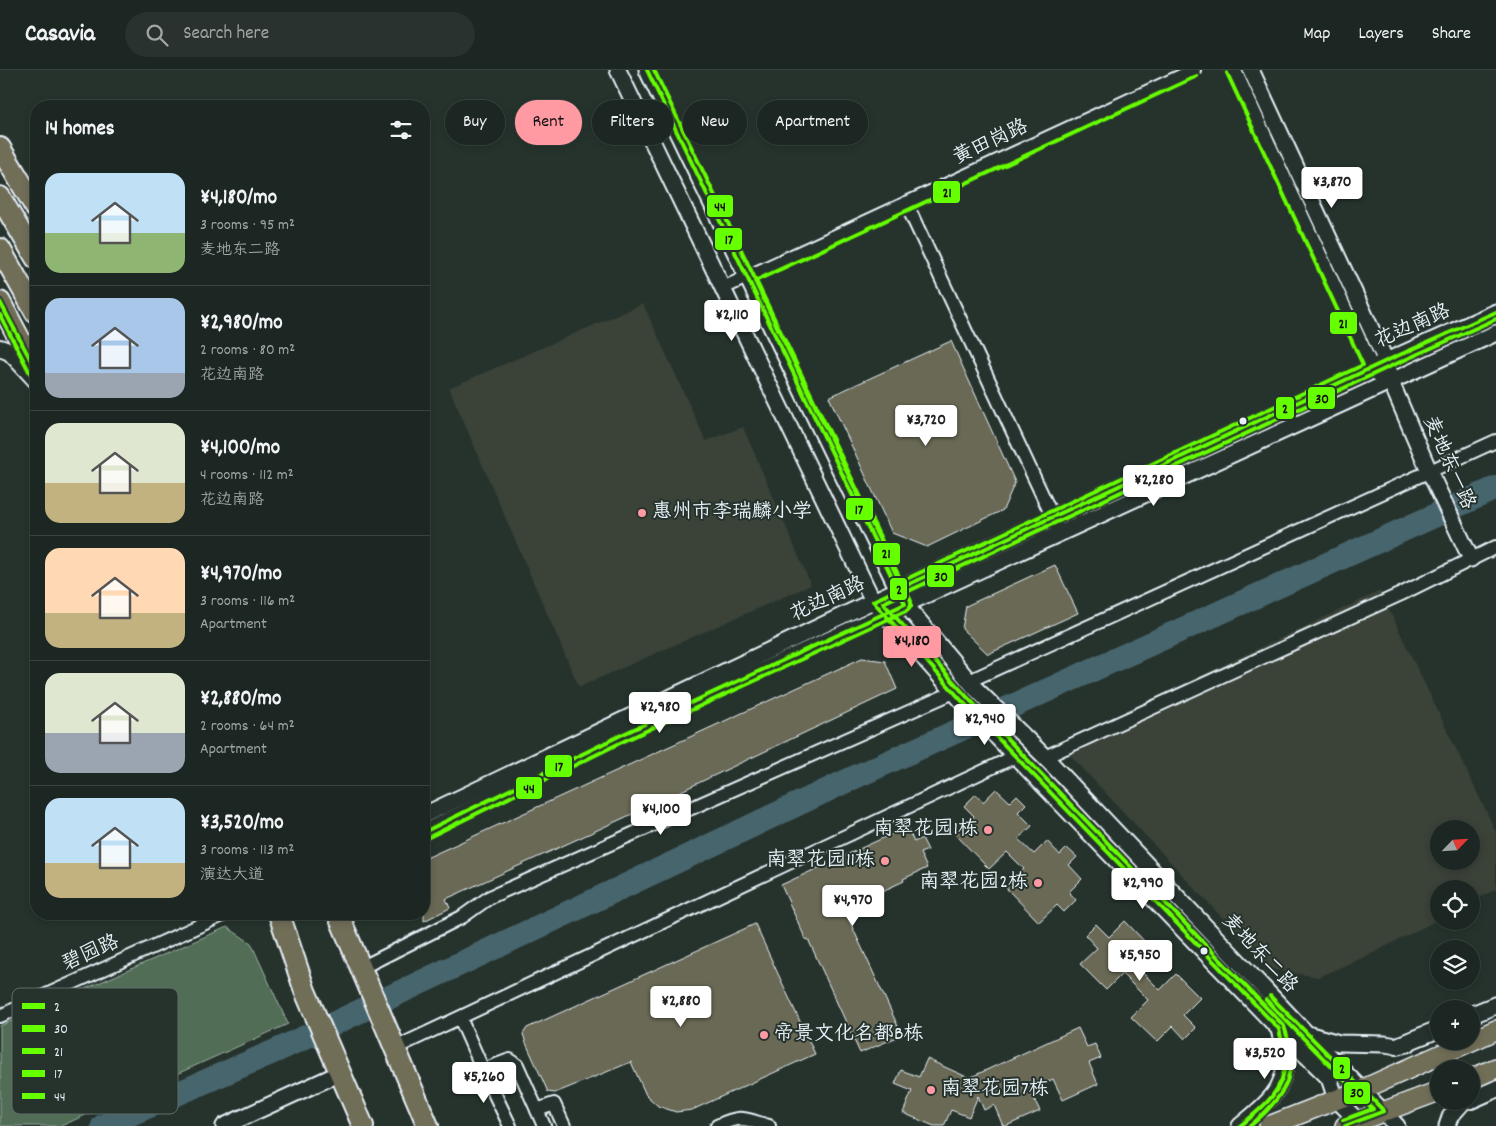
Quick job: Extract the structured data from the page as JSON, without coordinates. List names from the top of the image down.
{
  "streets": {
    "street": [
      "黄田岗路",
      "花边南路",
      "麦地东一路",
      "碧园路",
      "麦地东二路"
    ]
  },
  "crossings": [
    ["花边南路", "麦地东一路"]
  ],
  "places": [
    "惠州市李瑞麟小学",
    "南翠花园1栋",
    "南翠花园11栋",
    "南翠花园2栋",
    "帝景文化名都B栋",
    "南翠花园7栋"
  ],
  "lines": [
    "transit line 17",
    "transit line 44",
    "transit line 21",
    "transit line 2",
    "transit line 30"
  ],
  "legend": [
    "2",
    "30",
    "21",
    "17",
    "44"
  ],
  "north": "top right",
  "page": {
    "header": "Casavia",
    "search": "Search here",
    "nav": ["Map", "Layers", "Share"],
    "chip": [
      "Buy",
      "Rent",
      "Filters",
      "New",
      "Apartment"
    ],
    "heading": "14 homes",
    "list": [
      {
        "name": "¥4,180/mo",
        "note": "3 rooms · 95 m² · 麦地东二路"
      },
      {
        "name": "¥2,980/mo",
        "note": "2 rooms · 80 m² · 花边南路"
      },
      {
        "name": "¥4,100/mo",
        "note": "4 rooms · 112 m² · 花边南路"
      },
      {
        "name": "¥4,970/mo",
        "note": "3 rooms · 116 m² · Apartment"
      },
      {
        "name": "¥2,880/mo",
        "note": "2 rooms · 64 m² · Apartment"
      },
      {
        "name": "¥3,520/mo",
        "note": "3 rooms · 113 m² · 演达大道"
      }
    ],
    "price": [
      "¥3,870",
      "¥2,110",
      "¥3,720",
      "¥2,280",
      "¥4,180",
      "¥2,980",
      "¥2,940",
      "¥4,100",
      "¥2,990",
      "¥4,970",
      "¥5,950",
      "¥2,880",
      "¥3,520",
      "¥5,260"
    ],
    "map_buttons": ["+", "−"]
  }
}
